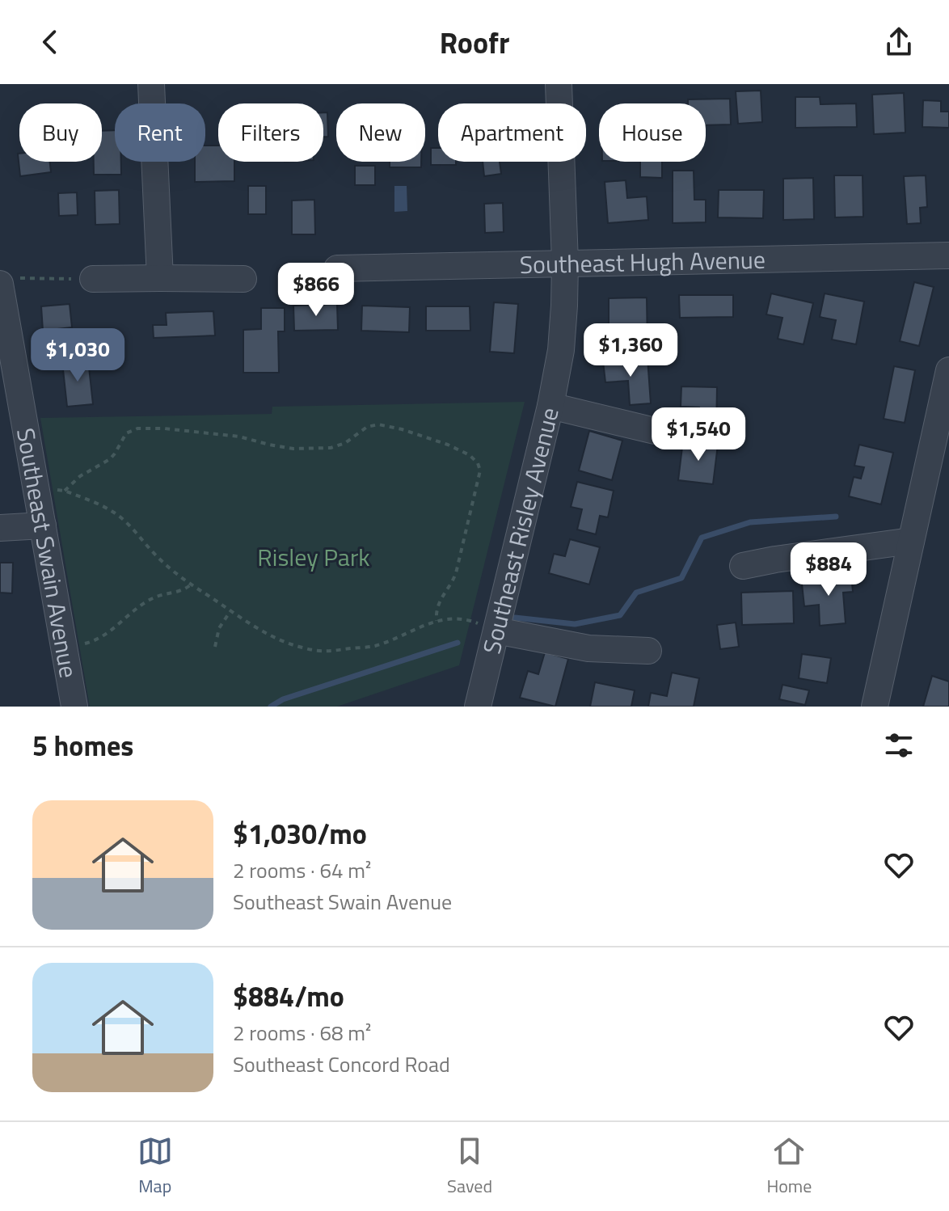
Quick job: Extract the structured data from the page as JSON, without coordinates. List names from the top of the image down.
{
  "streets": {
    "street": ["Southeast Hugh Avenue", "Southeast Risley Avenue", "Southeast Swain Avenue"]
  },
  "crossings": [
    ["Southeast Hugh Avenue", "Southeast Risley Avenue"]
  ],
  "parks": ["Risley Park"],
  "page": {
    "header": "Roofr",
    "chip": [
      "Buy",
      "Rent",
      "Filters",
      "New",
      "Apartment",
      "House"
    ],
    "price": [
      "$866",
      "$1,360",
      "$1,030",
      "$1,540",
      "$884"
    ],
    "heading": "5 homes",
    "list": [
      {
        "name": "$1,030/mo",
        "note": "2 rooms · 64 m² · Southeast Swain Avenue"
      },
      {
        "name": "$884/mo",
        "note": "2 rooms · 68 m² · Southeast Concord Road"
      }
    ],
    "tabs": ["Map", "Saved", "Home"]
  }
}
